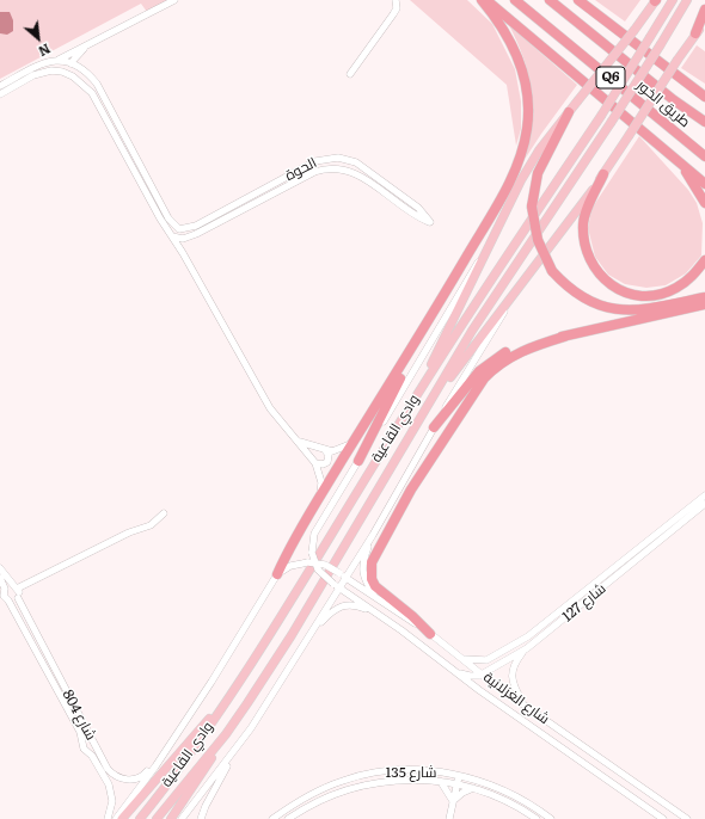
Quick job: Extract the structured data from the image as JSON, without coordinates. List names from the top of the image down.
{
  "streets": {
    "highway": ["Q6", "طريق الخور"],
    "main road": ["وادي القاعية"],
    "street": [
      "الحوة",
      "شارع 127",
      "شارع الغزلانية",
      "شارع 804",
      "شارع 135"
    ]
  },
  "crossings": [
    ["وادي القاعية", "شارع 804"],
    ["شارع 127", "شارع الغزلانية"]
  ],
  "north": "bottom right"
}
